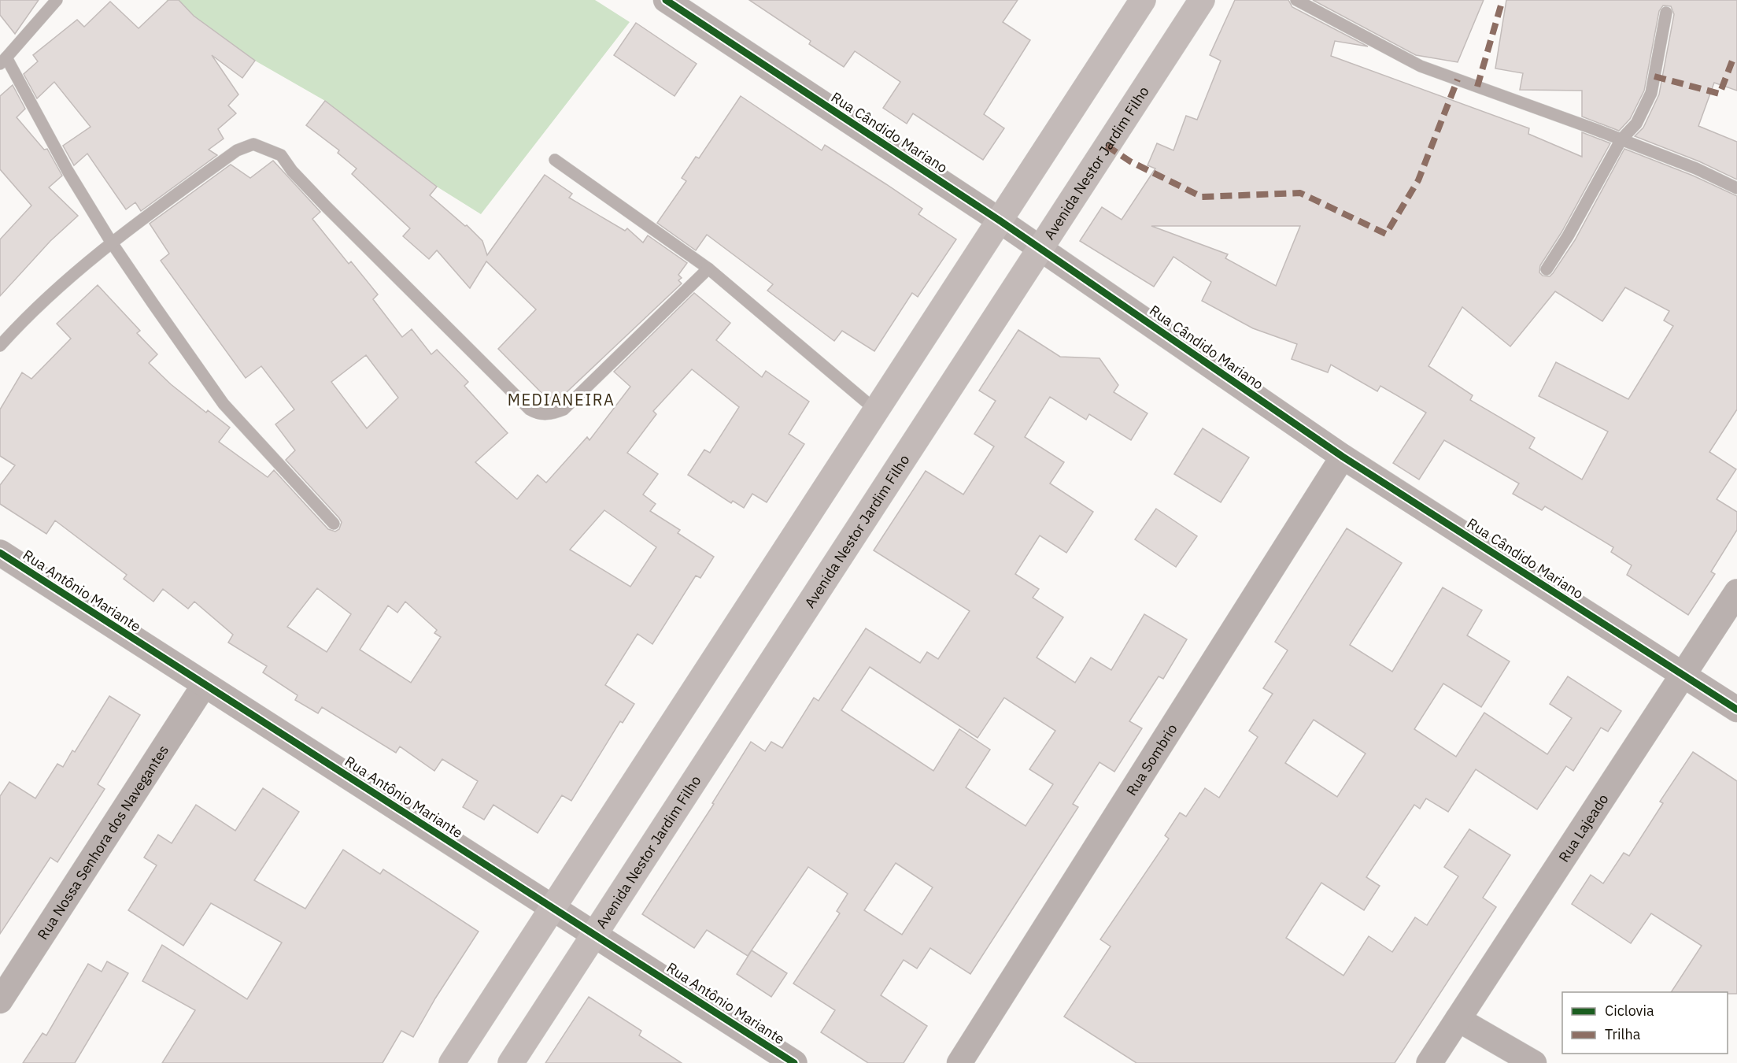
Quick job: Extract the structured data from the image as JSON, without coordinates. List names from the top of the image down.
{
  "streets": {
    "main road": ["Avenida Nestor Jardim Filho"],
    "street": [
      "Rua Cândido Mariano",
      "Rua Antônio Mariante",
      "Rua Sombrio",
      "Rua Lajeado",
      "Rua Nossa Senhora dos Navegantes"
    ]
  },
  "crossings": [
    ["Rua Cândido Mariano", "Avenida Nestor Jardim Filho"],
    ["Rua Cândido Mariano", "Rua Sombrio"],
    ["Rua Cândido Mariano", "Rua Lajeado"],
    ["Avenida Nestor Jardim Filho", "Rua Antônio Mariante"],
    ["Rua Antônio Mariante", "Rua Nossa Senhora dos Navegantes"]
  ],
  "districts": ["MEDIANEIRA"],
  "legend": ["Ciclovia", "Trilha"]
}
